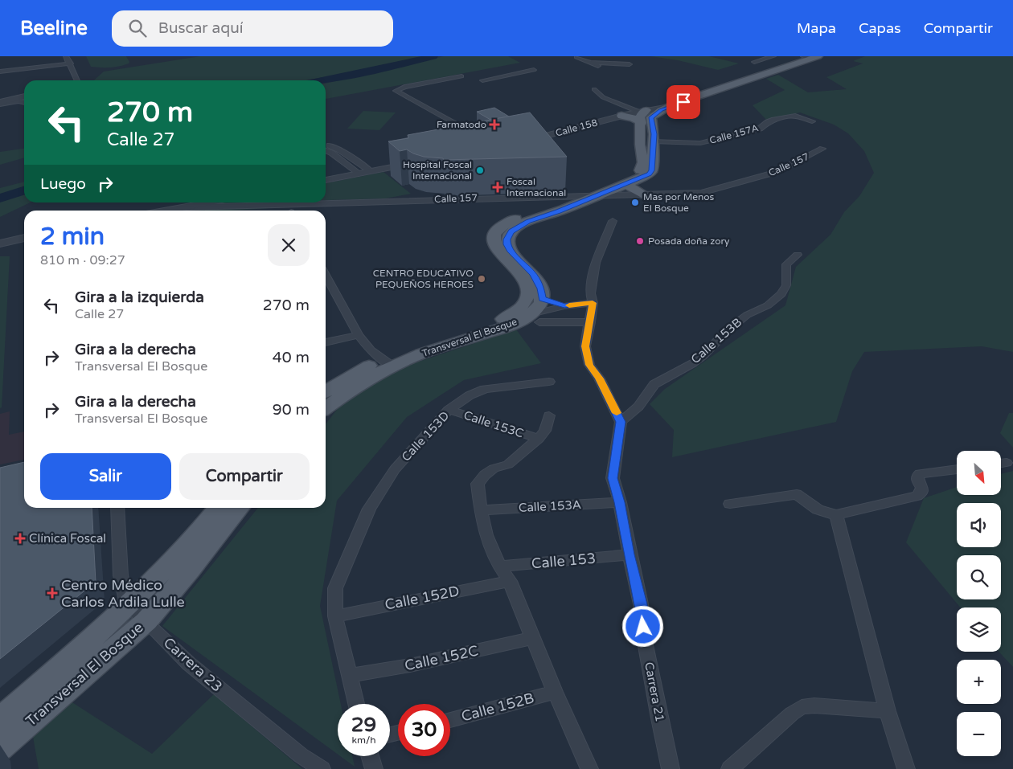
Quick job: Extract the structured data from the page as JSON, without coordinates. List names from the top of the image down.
{
  "streets": {
    "main road": ["Transversal El Bosque"],
    "street": [
      "Calle 158",
      "Calle 157A",
      "Calle 157",
      "Calle 153B",
      "Calle 153C",
      "Calle 153D",
      "Calle 153A",
      "Calle 153",
      "Calle 152D",
      "Calle 152C",
      "Carrera 23",
      "Carrera 21",
      "Calle 152B"
    ]
  },
  "crossings": [
    ["Calle 157", "Transversal El Bosque"],
    ["Transversal El Bosque", "Carrera 23"],
    ["Calle 153B", "Carrera 21"],
    ["Calle 153C", "Calle 153D"],
    ["Calle 153D", "Calle 152D"],
    ["Calle 153A", "Carrera 21"],
    ["Calle 153", "Carrera 21"]
  ],
  "places": {
    "health": [
      "Farmatodo",
      "Foscal Internacional",
      "Clínica Foscal",
      "Centro Médico Carlos Ardila Lulle"
    ],
    "other": [
      "Hospital Foscal Internacional",
      "Mas por Menos El Bosque",
      "Posada doña zory",
      "CENTRO EDUCATIVO PEQUEÑOS HEROES"
    ]
  },
  "north": "bottom right",
  "page": {
    "header": "Beeline",
    "search": "Buscar aquí",
    "nav": ["Mapa", "Capas", "Compartir"],
    "turn": ["270 m", "Calle 27"],
    "then": "Luego",
    "heading": ["2 min", "810 m · 09:27"],
    "list": [
      {
        "name": "Gira a la izquierda",
        "note": "Calle 27",
        "value": "270 m"
      },
      {
        "name": "Gira a la derecha",
        "note": "Transversal El Bosque",
        "value": "40 m"
      },
      {
        "name": "Gira a la derecha",
        "note": "Transversal El Bosque",
        "value": "90 m"
      }
    ],
    "buttons": ["Salir", "Compartir"],
    "map_buttons": ["+", "−"],
    "speed": "29 km/h",
    "limit": "30"
  }
}
